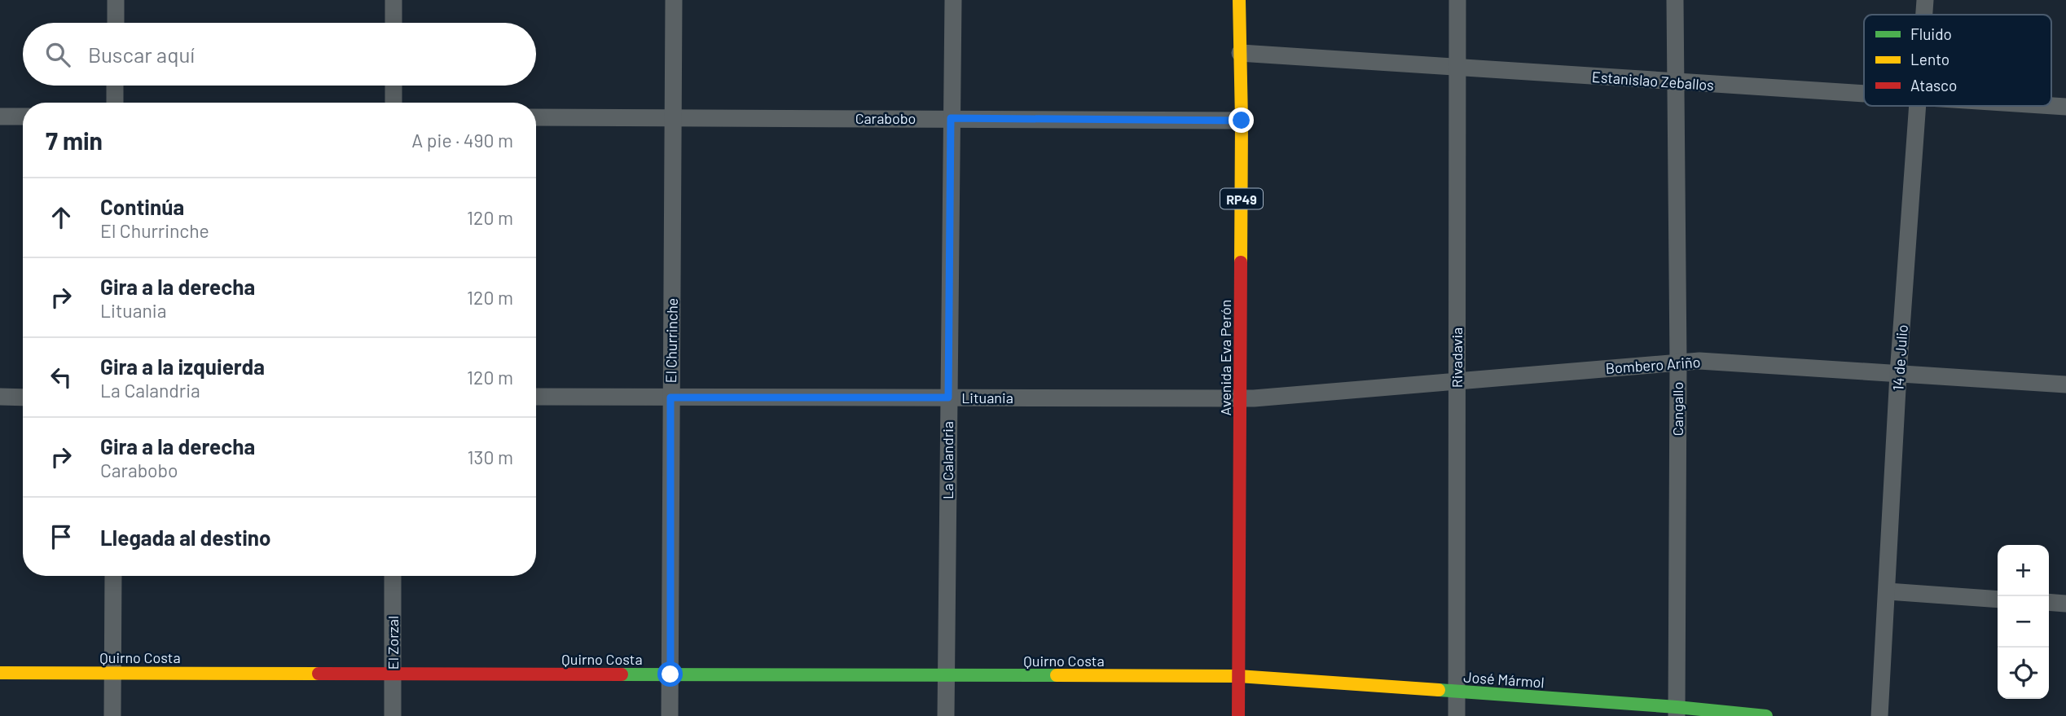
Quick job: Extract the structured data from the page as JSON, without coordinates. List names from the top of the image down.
{
  "streets": {
    "street": [
      "Estanislao Zeballos",
      "Carabobo",
      "RP49",
      "El Churrinche",
      "Avenida Eva Perón",
      "Rivadavia",
      "14 de Julio",
      "Bombero Ariño",
      "Lituania",
      "Cangallo",
      "La Calandria",
      "El Zorzal",
      "Quirno Costa",
      "José Mármol"
    ]
  },
  "crossings": [
    ["Estanislao Zeballos", "Avenida Eva Perón"],
    ["Estanislao Zeballos", "Rivadavia"],
    ["Estanislao Zeballos", "Cangallo"],
    ["Carabobo", "El Churrinche"],
    ["Carabobo", "Avenida Eva Perón"],
    ["Carabobo", "La Calandria"],
    ["El Churrinche", "Lituania"],
    ["El Churrinche", "Quirno Costa"],
    ["Avenida Eva Perón", "Bombero Ariño"],
    ["Avenida Eva Perón", "Lituania"],
    ["Avenida Eva Perón", "Quirno Costa"],
    ["Avenida Eva Perón", "José Mármol"],
    ["Rivadavia", "Bombero Ariño"],
    ["Rivadavia", "José Mármol"],
    ["14 de Julio", "Bombero Ariño"],
    ["Bombero Ariño", "Lituania"],
    ["Bombero Ariño", "Cangallo"],
    ["Lituania", "La Calandria"],
    ["Cangallo", "José Mármol"],
    ["La Calandria", "Quirno Costa"],
    ["El Zorzal", "Quirno Costa"],
    ["Quirno Costa", "José Mármol"]
  ],
  "legend": ["Fluido", "Lento", "Atasco"],
  "page": {
    "search": "Buscar aquí",
    "heading": ["7 min", "A pie · 490 m"],
    "list": [
      ["Continúa", "El Churrinche", "120 m"],
      ["Gira a la derecha", "Lituania", "120 m"],
      ["Gira a la izquierda", "La Calandria", "120 m"],
      ["Gira a la derecha", "Carabobo", "130 m"],
      "Llegada al destino"
    ],
    "map_buttons": ["+", "−"]
  }
}
